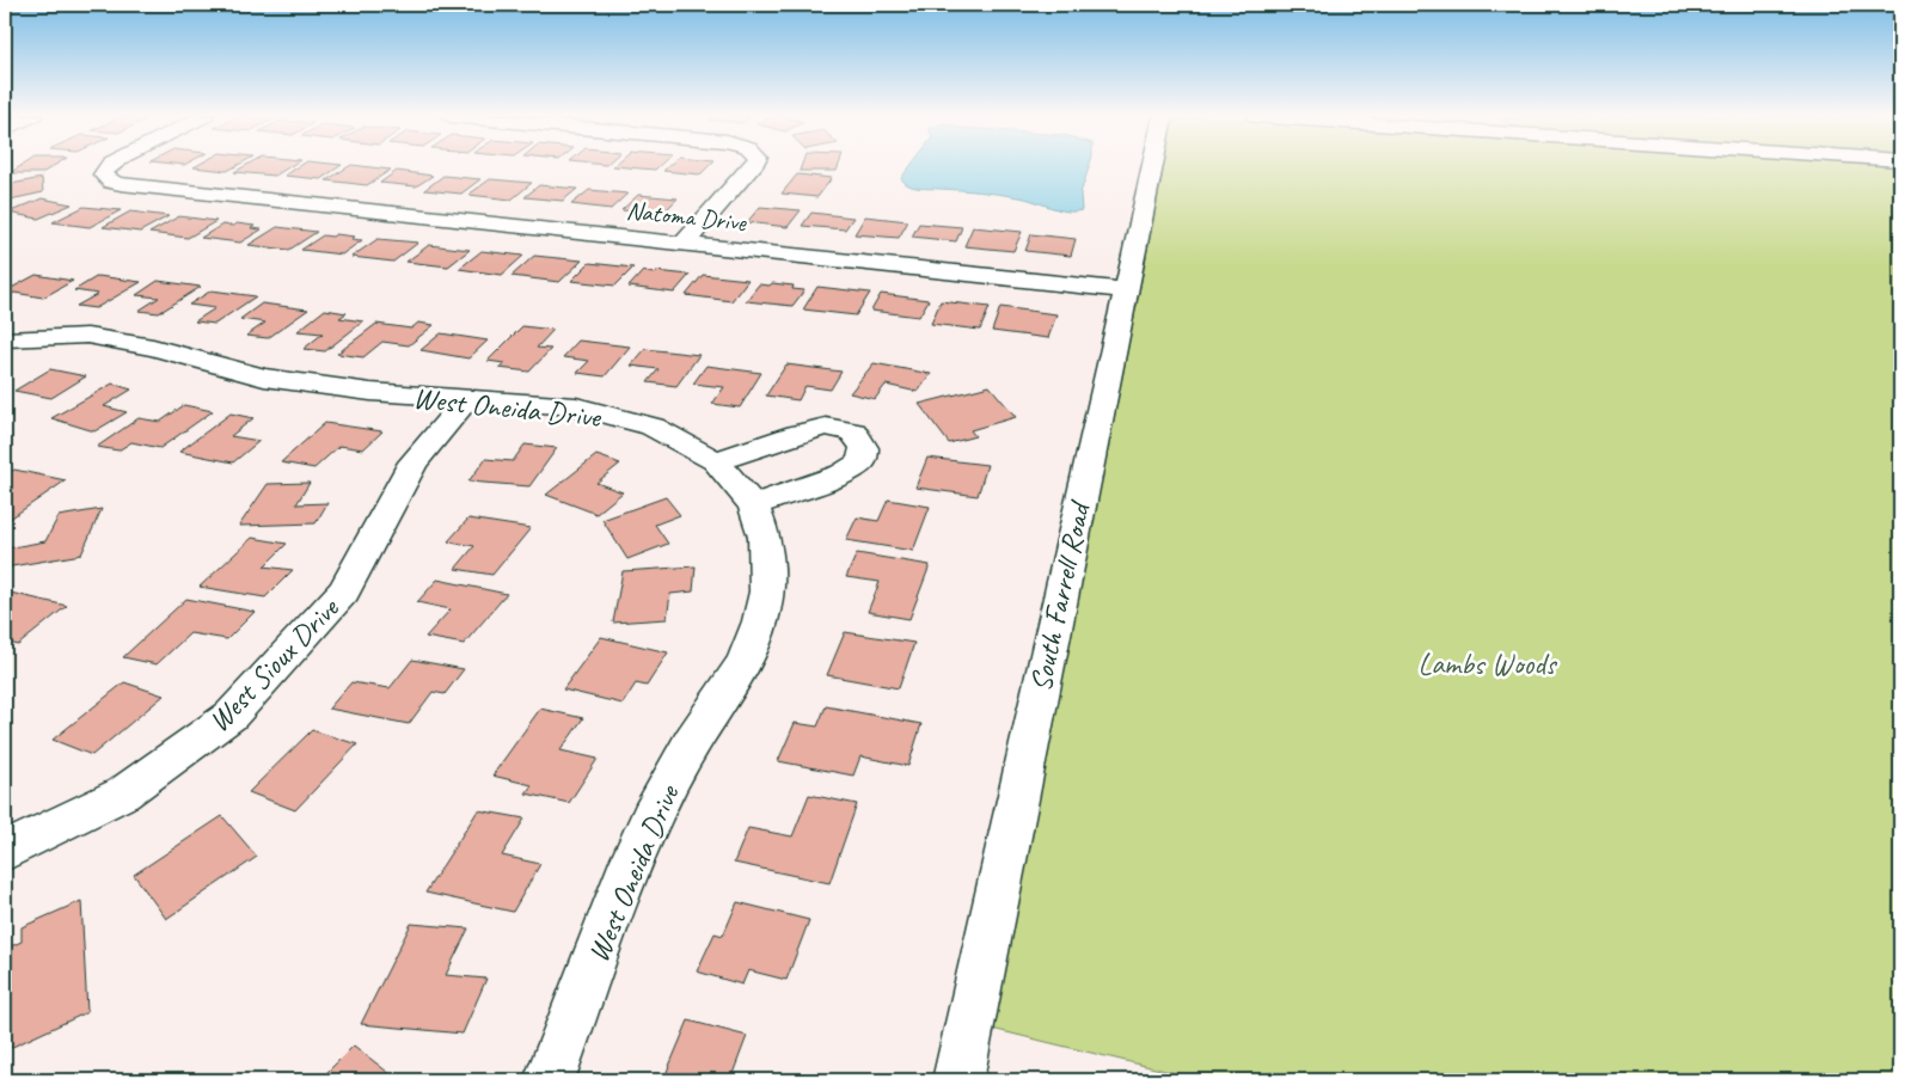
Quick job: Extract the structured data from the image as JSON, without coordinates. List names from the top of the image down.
{
  "streets": {
    "street": [
      "Natoma Drive",
      "West Oneida Drive",
      "South Farrell Road",
      "West Sioux Drive"
    ]
  },
  "crossings": [
    ["Natoma Drive", "South Farrell Road"],
    ["West Oneida Drive", "West Sioux Drive"]
  ],
  "parks": ["Lambs Woods"]
}
